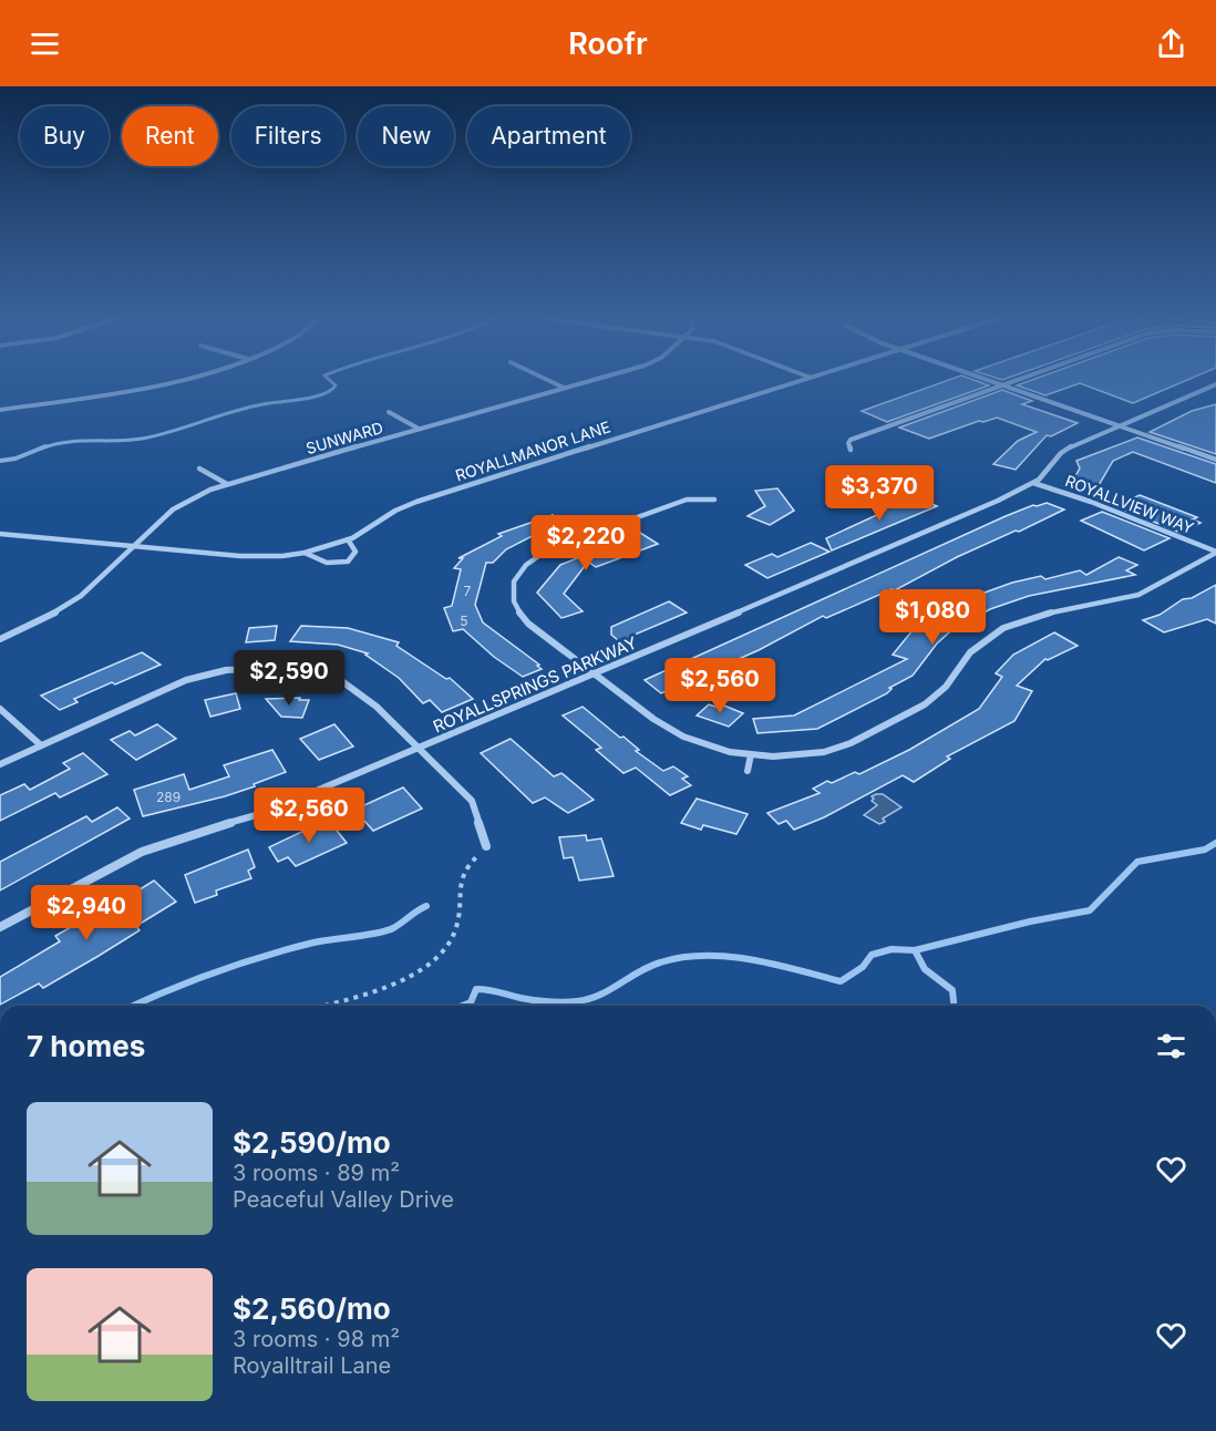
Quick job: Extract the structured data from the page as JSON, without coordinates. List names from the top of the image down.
{
  "streets": {
    "street": [
      "SUNWARD",
      "ROYALLMANOR LANE",
      "ROYALLVIEW WAY",
      "ROYALLSPRINGS PARKWAY"
    ]
  },
  "crossings": [
    ["SUNWARD", "ROYALLMANOR LANE"],
    ["ROYALLVIEW WAY", "ROYALLSPRINGS PARKWAY"]
  ],
  "house_numbers": ["7", "5", "289"],
  "page": {
    "header": "Roofr",
    "chip": [
      "Buy",
      "Rent",
      "Filters",
      "New",
      "Apartment"
    ],
    "price": [
      "$3,370",
      "$2,220",
      "$1,080",
      "$2,590",
      "$2,560",
      "$2,560",
      "$2,940"
    ],
    "heading": "7 homes",
    "list": [
      {
        "name": "$2,590/mo",
        "note": "3 rooms · 89 m² · Peaceful Valley Drive"
      },
      {
        "name": "$2,560/mo",
        "note": "3 rooms · 98 m² · Royalltrail Lane"
      }
    ]
  }
}
